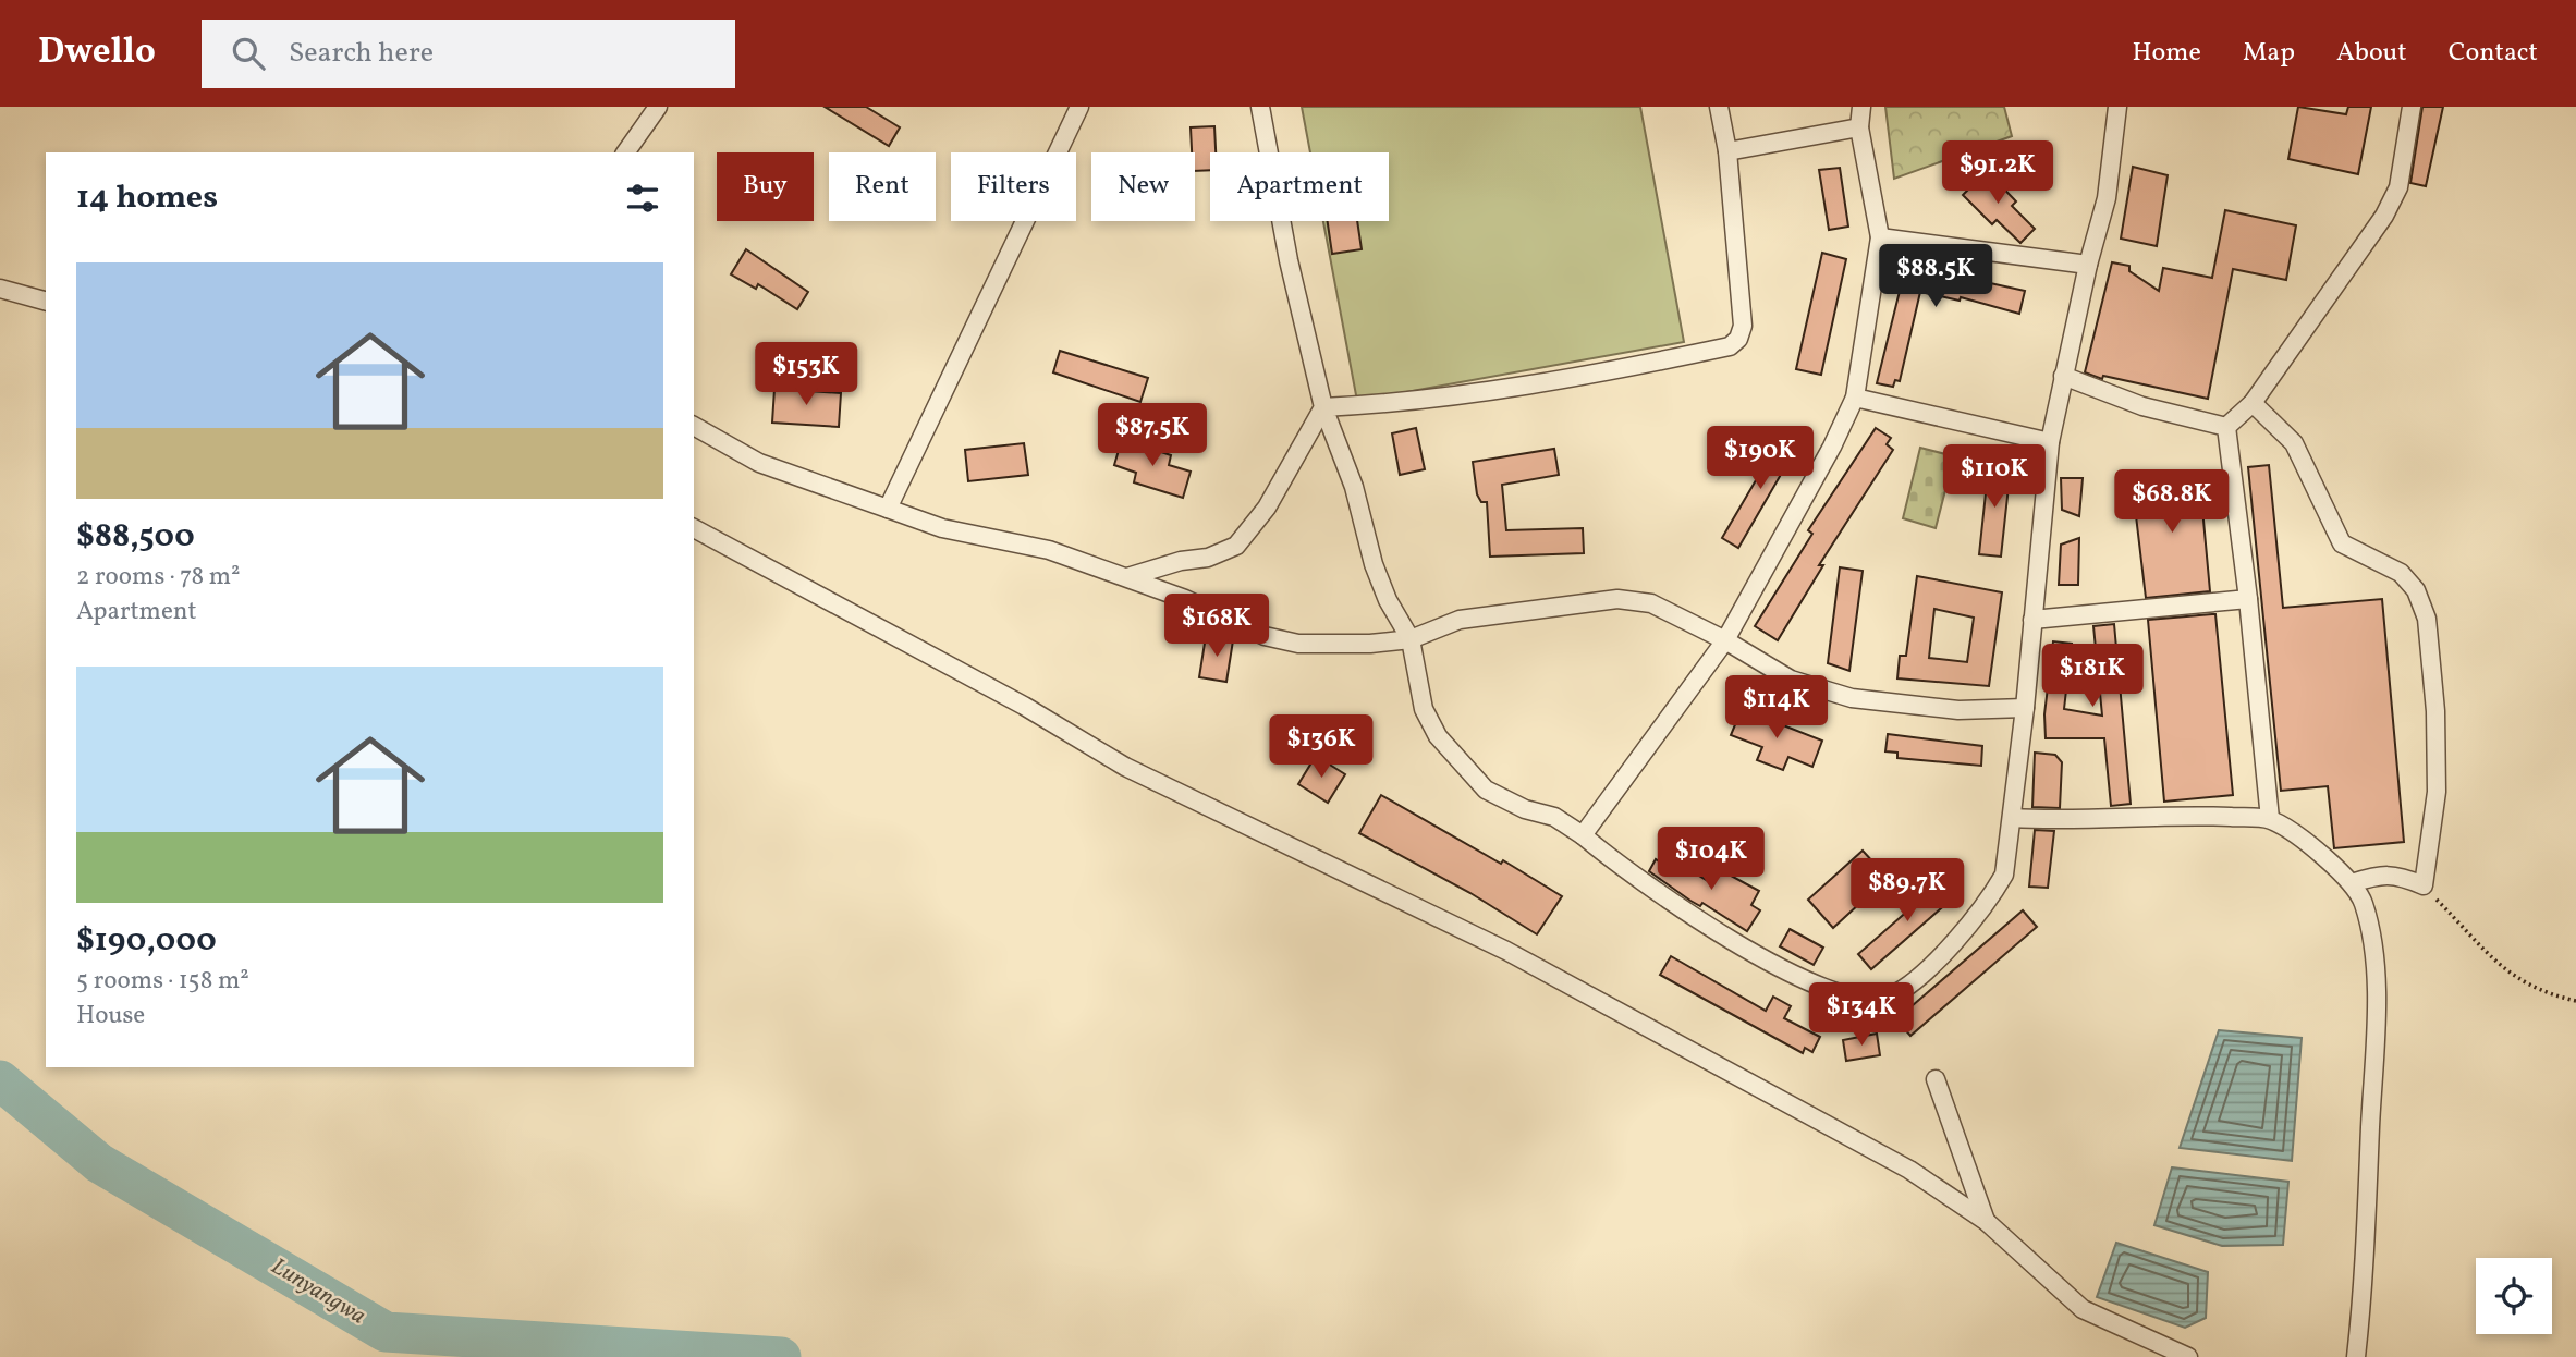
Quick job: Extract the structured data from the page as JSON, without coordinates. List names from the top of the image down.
{
  "water": ["Lunyangwa"],
  "page": {
    "header": "Dwello",
    "search": "Search here",
    "nav": [
      "Home",
      "Map",
      "About",
      "Contact"
    ],
    "price": [
      "$91.2K",
      "$88.5K",
      "$153K",
      "$87.5K",
      "$190K",
      "$110K",
      "$68.8K",
      "$168K",
      "$181K",
      "$114K",
      "$136K",
      "$104K",
      "$89.7K",
      "$134K"
    ],
    "chip": [
      "Buy",
      "Rent",
      "Filters",
      "New",
      "Apartment"
    ],
    "heading": "14 homes",
    "list": [
      {
        "name": "$88,500",
        "note": "2 rooms · 78 m² · Apartment"
      },
      {
        "name": "$190,000",
        "note": "5 rooms · 158 m² · House"
      }
    ]
  }
}
